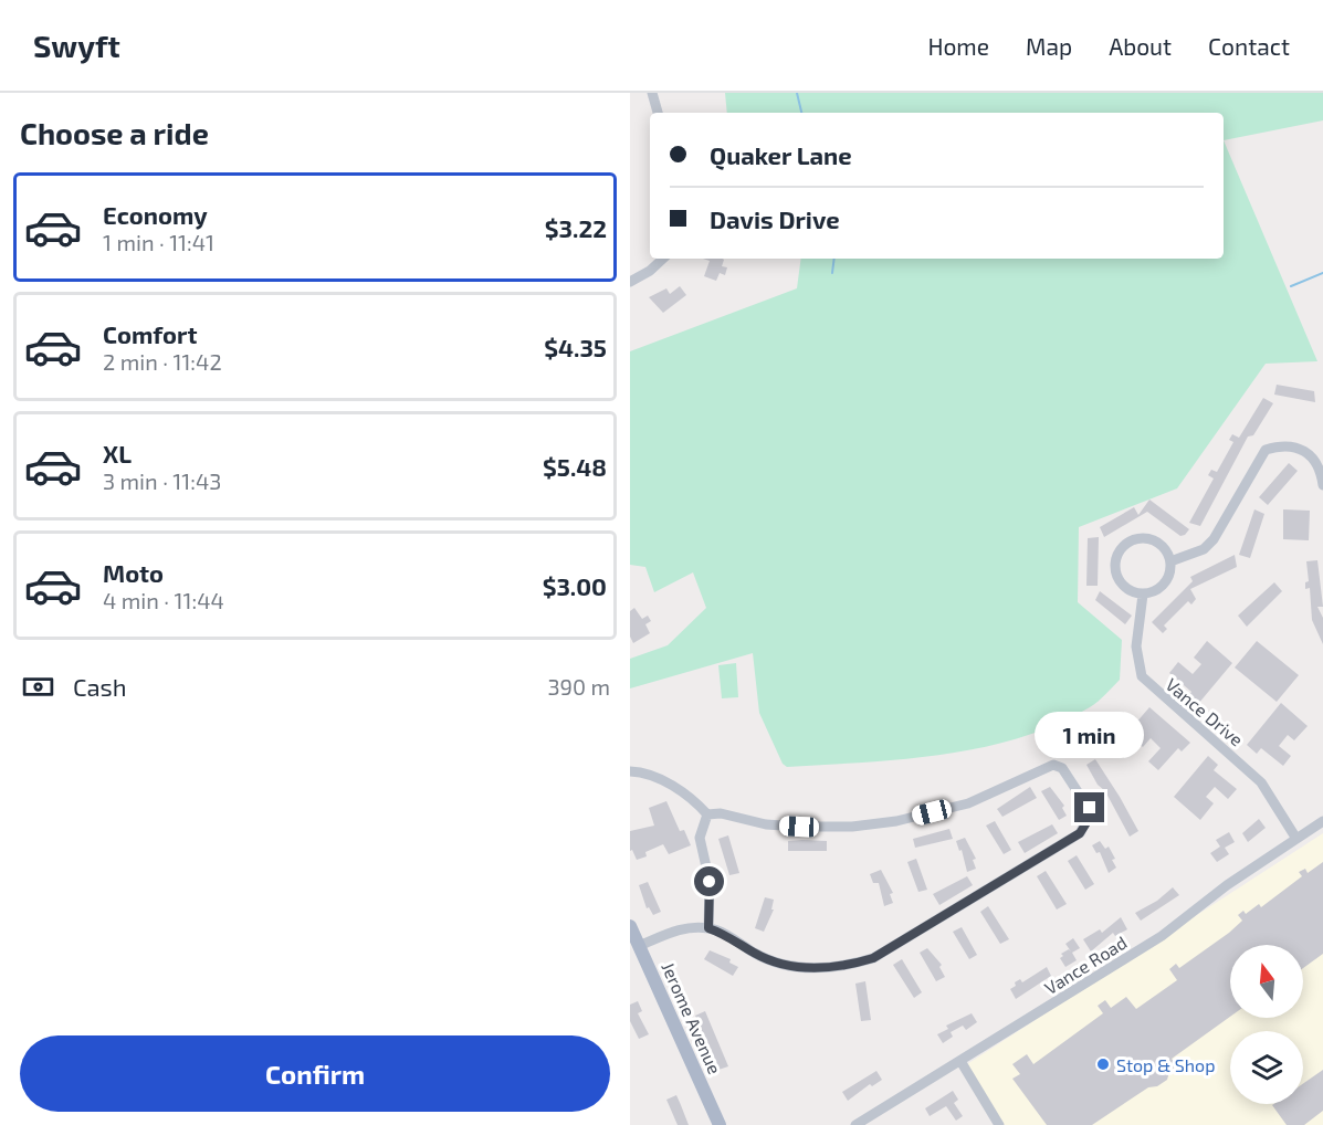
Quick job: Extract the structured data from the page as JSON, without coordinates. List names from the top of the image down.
{
  "streets": {
    "main road": ["Jerome Avenue"],
    "street": ["Vance Drive", "Vance Road"]
  },
  "crossings": [
    ["Vance Drive", "Vance Road"]
  ],
  "places": ["Stop & Shop"],
  "north": "top",
  "page": {
    "header": "Swyft",
    "nav": [
      "Home",
      "Map",
      "About",
      "Contact"
    ],
    "heading": "Choose a ride",
    "banner": ["Quaker Lane", "Davis Drive"],
    "list": [
      {
        "name": "Economy",
        "note": "1 min · 11:41",
        "value": "$3.22"
      },
      {
        "name": "Comfort",
        "note": "2 min · 11:42",
        "value": "$4.35"
      },
      {
        "name": "XL",
        "note": "3 min · 11:43",
        "value": "$5.48"
      },
      {
        "name": "Moto",
        "note": "4 min · 11:44",
        "value": "$3.00"
      }
    ],
    "pay": ["Cash", "390 m"],
    "bubble": "1 min",
    "buttons": "Confirm"
  }
}
